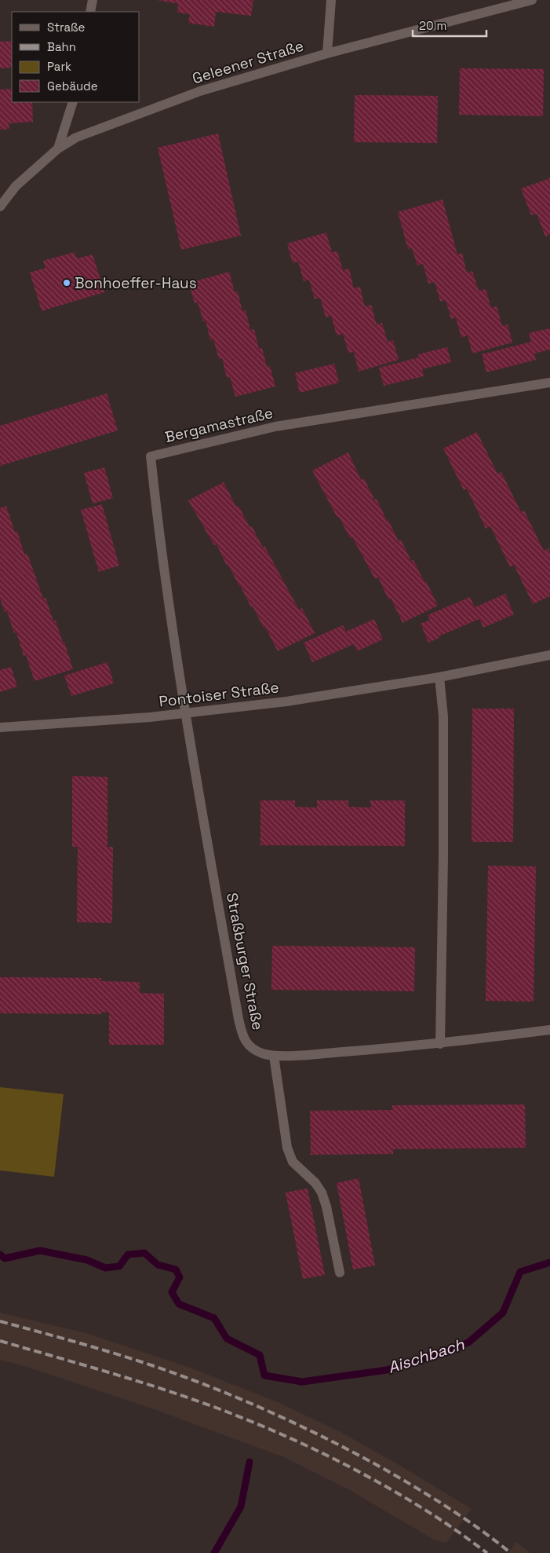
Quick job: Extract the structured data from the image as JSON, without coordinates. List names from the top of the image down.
{
  "streets": {
    "street": [
      "Geleener Straße",
      "Bergamastraße",
      "Pontoiser Straße",
      "Straßburger Straße"
    ]
  },
  "crossings": [
    ["Bergamastraße", "Pontoiser Straße"],
    ["Bergamastraße", "Straßburger Straße"],
    ["Pontoiser Straße", "Straßburger Straße"]
  ],
  "water": ["Aischbach"],
  "places": ["Bonhoeffer-Haus"],
  "legend": [
    "Straße",
    "Bahn",
    "Park",
    "Gebäude"
  ],
  "scale_bar": "20 m"
}
